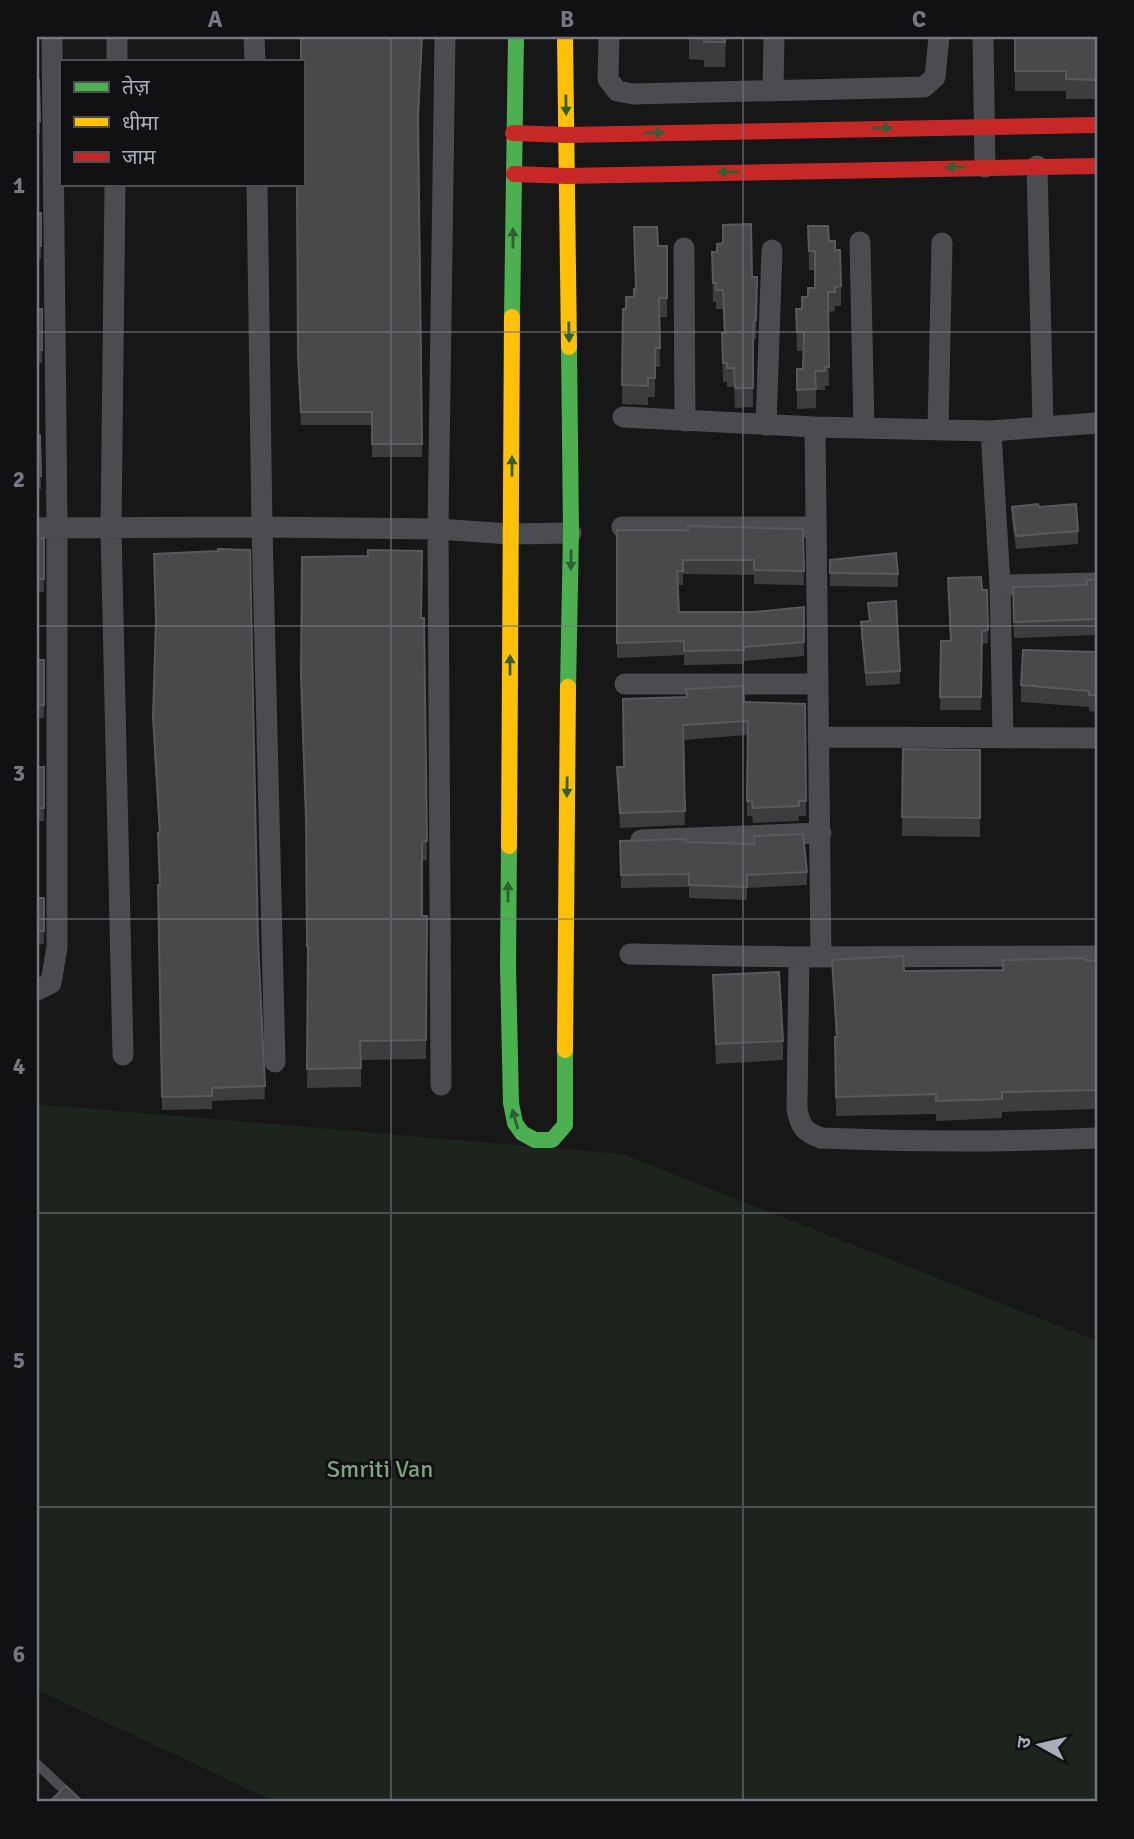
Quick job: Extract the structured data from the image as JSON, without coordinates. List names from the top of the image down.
{
  "parks": ["Smriti Van"],
  "legend": ["तेज़", "धीमा", "जाम"],
  "north": "left",
  "grid": {
    "columns": ["A", "B", "C"],
    "rows": [
      "1",
      "2",
      "3",
      "4",
      "5",
      "6"
    ]
  }
}
